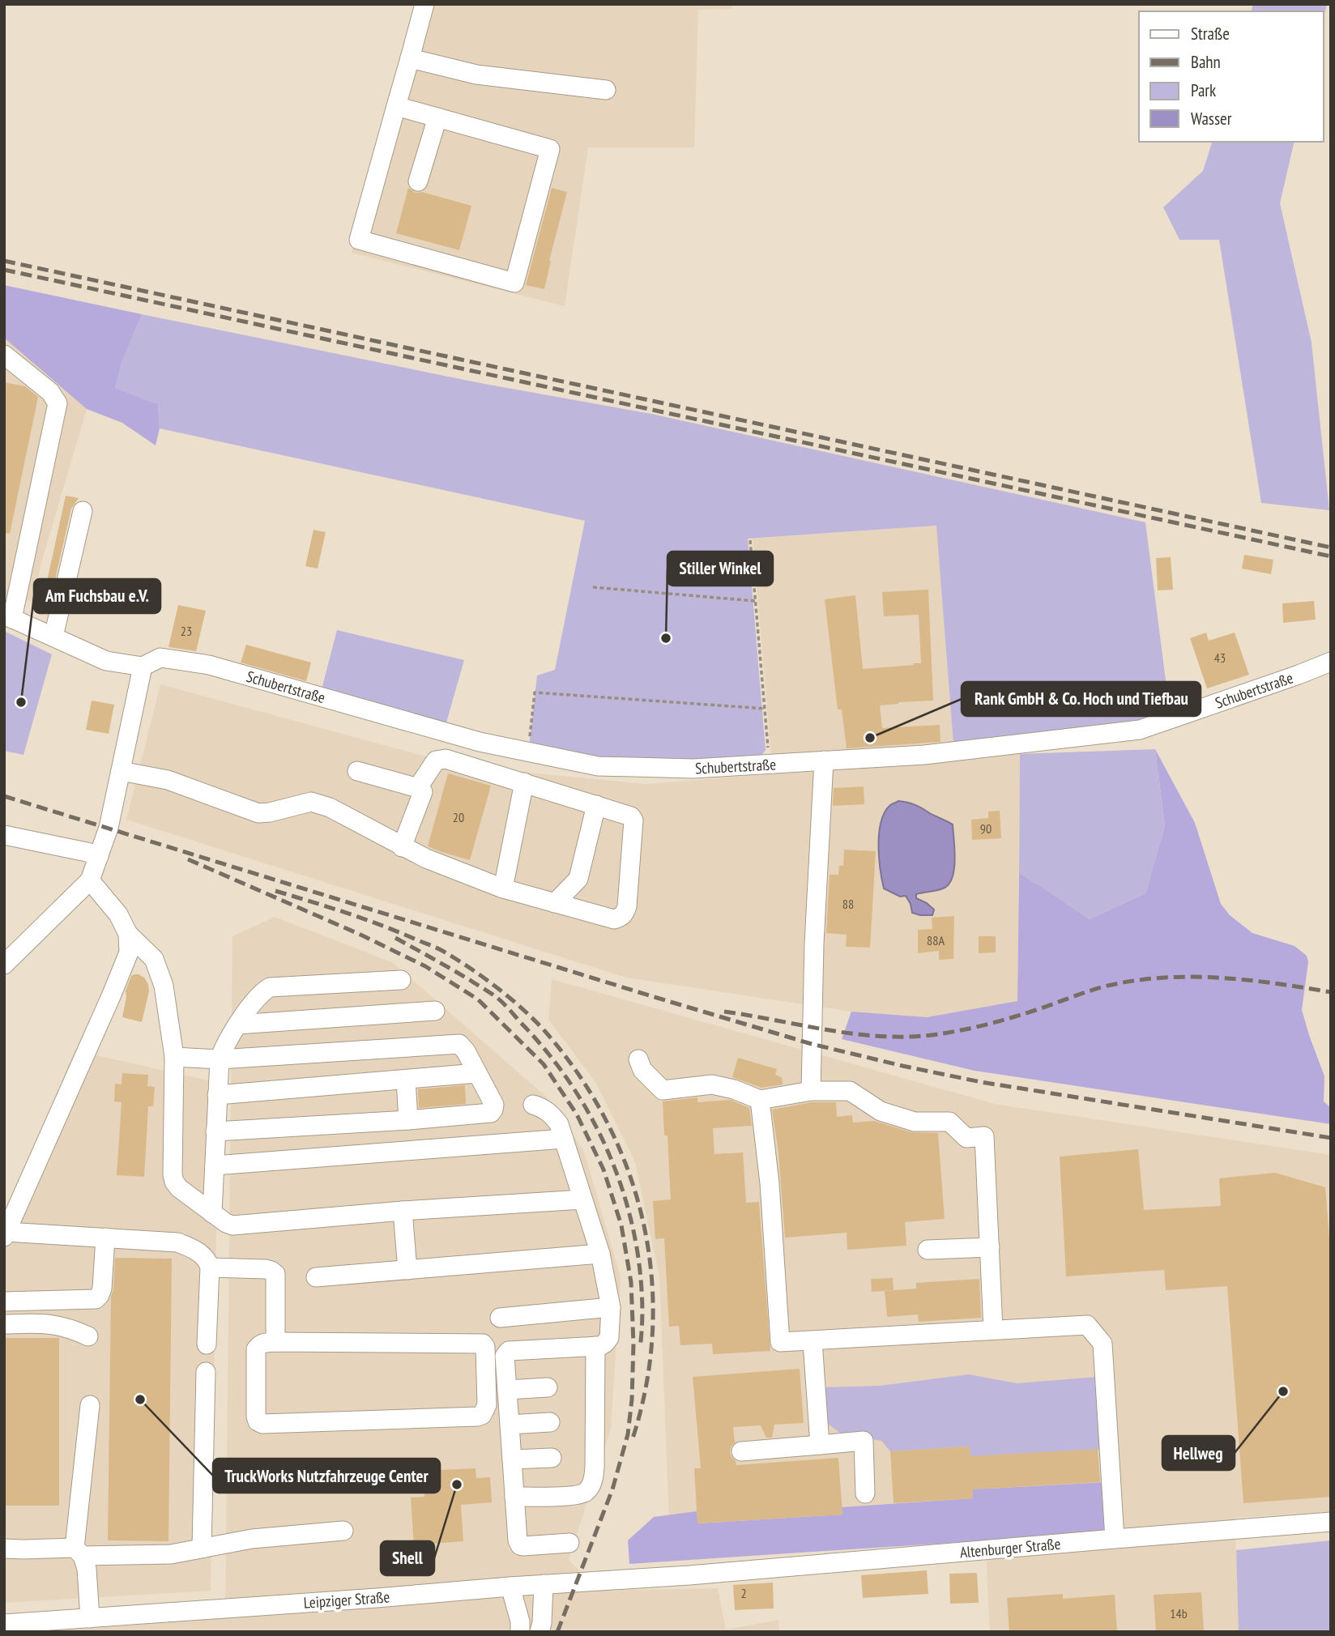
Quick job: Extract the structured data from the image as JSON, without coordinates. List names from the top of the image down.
{
  "streets": {
    "street": ["Schubertstraße", "Altenburger Straße", "Leipziger Straße"]
  },
  "crossings": [
    ["Altenburger Straße", "Leipziger Straße"]
  ],
  "places": [
    "Stiller Winkel",
    "Am Fuchsbau e.V.",
    "Rank GmbH & Co. Hoch und Tiefbau",
    "Hellweg",
    "TruckWorks Nutzfahrzeuge Center",
    "Shell"
  ],
  "house_numbers": [
    "23",
    "43",
    "20",
    "90",
    "88",
    "88A",
    "2",
    "14b"
  ],
  "legend": [
    "Straße",
    "Bahn",
    "Park",
    "Wasser"
  ]
}
